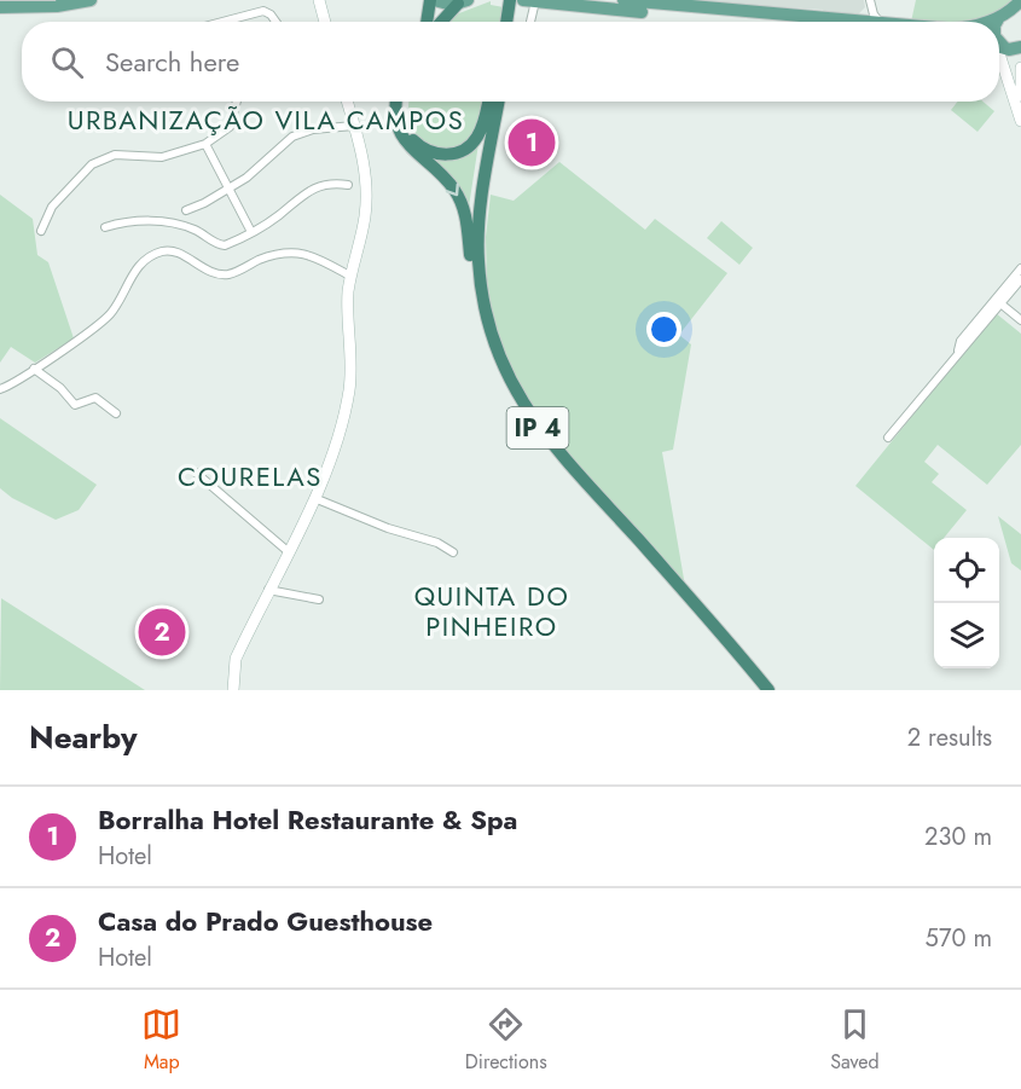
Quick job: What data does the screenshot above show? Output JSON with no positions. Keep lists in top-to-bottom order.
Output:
{
  "streets": {
    "highway": ["IP 4"]
  },
  "districts": ["URBANIZAÇÃO VILA CAMPOS", "COURELAS", "QUINTA DO PINHEIRO"],
  "page": {
    "search": "Search here",
    "pins": ["1", "2"],
    "heading": ["Nearby", "2 results"],
    "list": [
      {
        "mark": "1",
        "name": "Borralha Hotel Restaurante & Spa",
        "note": "Hotel",
        "value": "230 m"
      },
      {
        "mark": "2",
        "name": "Casa do Prado Guesthouse",
        "note": "Hotel",
        "value": "570 m"
      }
    ],
    "nav": ["Map", "Directions", "Saved"]
  }
}
